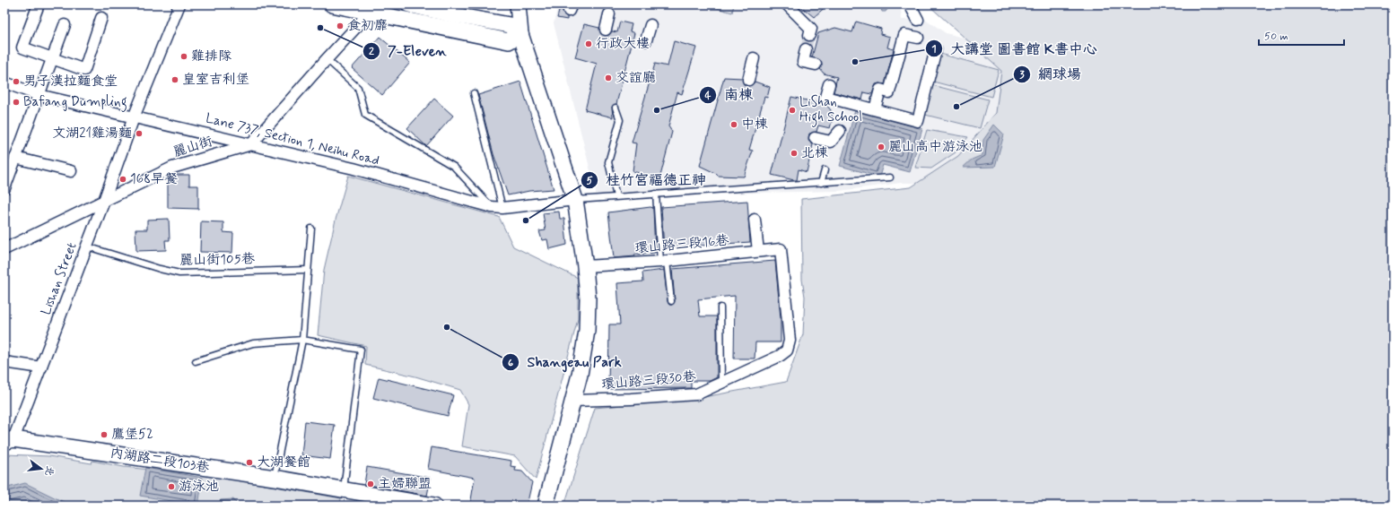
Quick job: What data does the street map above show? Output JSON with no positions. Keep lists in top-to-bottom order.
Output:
{
  "streets": {
    "street": [
      "Lane 737, Section 1, Neihu Road",
      "麗山街",
      "環山路三段16巷",
      "Lishan Street",
      "環山路三段30巷",
      "內湖路二段103巷"
    ],
    "lane": ["麗山街105巷"]
  },
  "crossings": [
    ["Lane 737, Section 1, Neihu Road", "麗山街"],
    ["Lane 737, Section 1, Neihu Road", "Lishan Street"],
    ["麗山街", "Lishan Street"],
    ["環山路三段16巷", "環山路三段30巷"],
    ["麗山街105巷", "Lishan Street"],
    ["Lishan Street", "內湖路二段103巷"]
  ],
  "places": [
    "食初靡",
    "7-Eleven",
    "行政大樓",
    "雞排隊",
    "大講堂 圖書館 K書中心",
    "交誼廳",
    "皇室吉利堡",
    "男子漢拉麵食堂",
    "Bafang Dumpling",
    "網球場",
    "南棟",
    "LiShan High School",
    "中棟",
    "文湖21雞湯麵",
    "麗山高中游泳池",
    "北棟",
    "168早餐",
    "桂竹宮福德正神",
    "Shangeau Park",
    "鷹堡52",
    "大湖餐館",
    "主婦聯盟",
    "游泳池"
  ],
  "scale_bar": "50 m",
  "north": "right"
}
